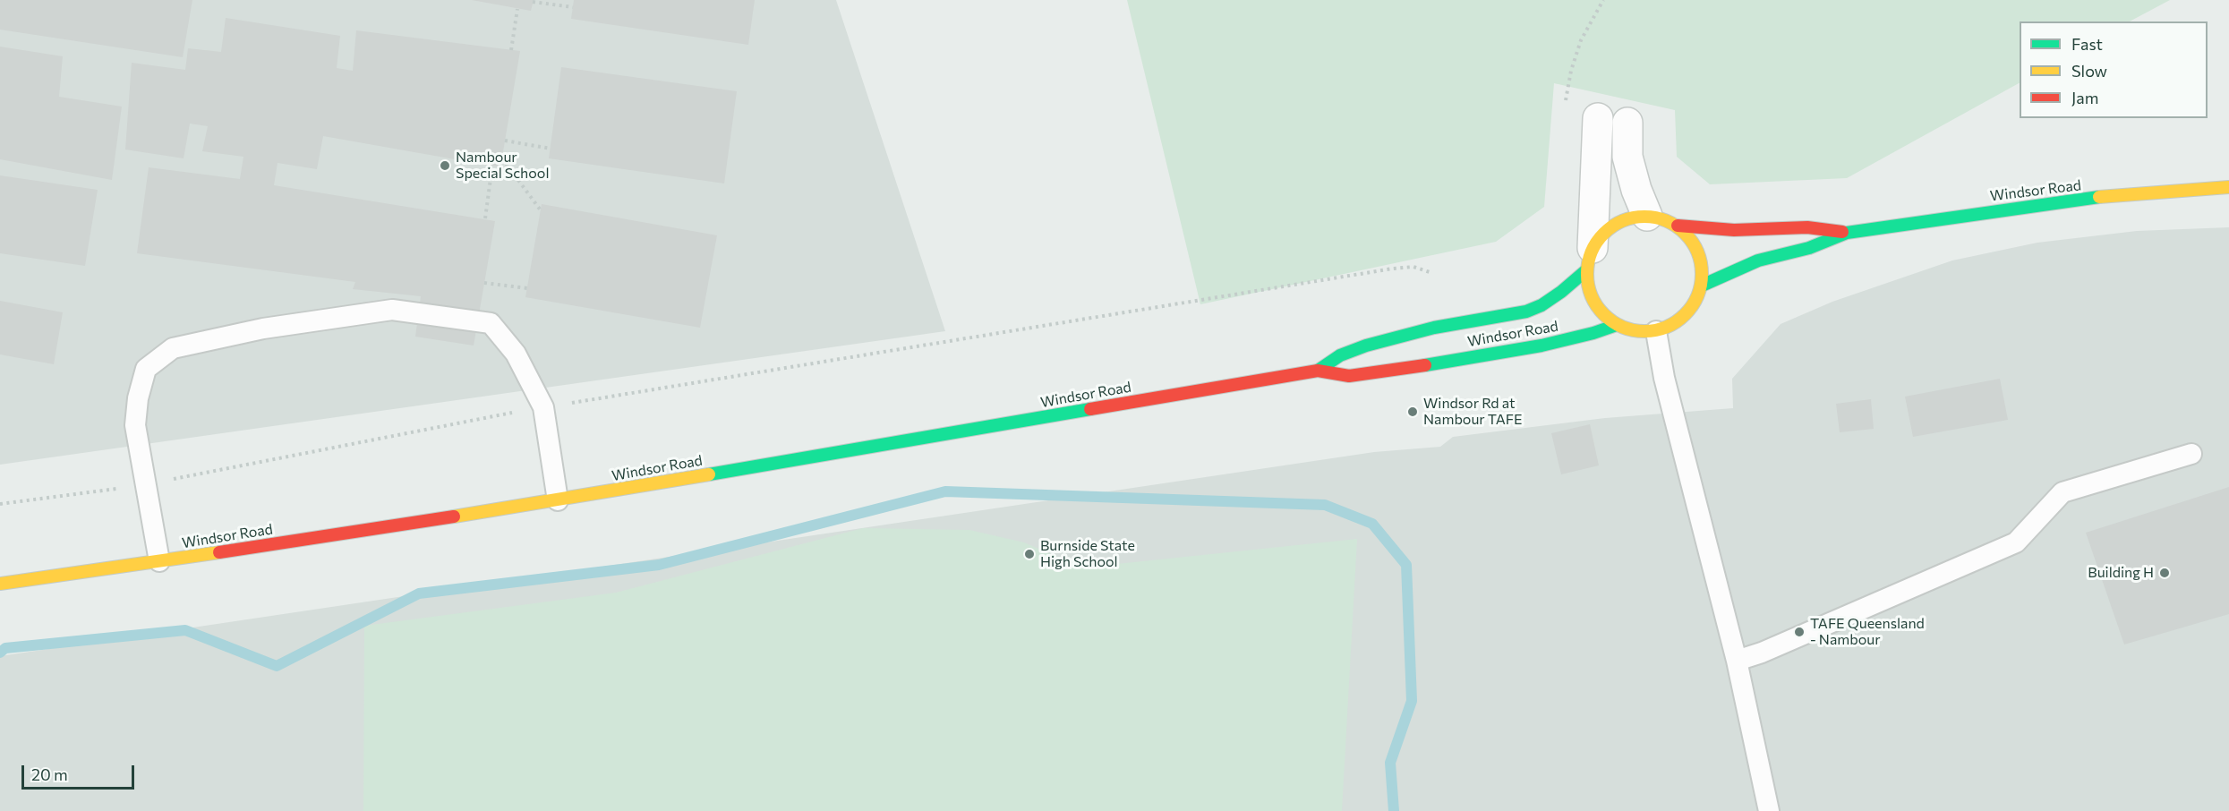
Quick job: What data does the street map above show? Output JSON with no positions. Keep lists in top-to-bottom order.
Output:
{
  "streets": {
    "street": ["Windsor Road"]
  },
  "places": [
    "Nambour Special School",
    "Windsor Rd at Nambour TAFE",
    "Burnside State High School",
    "Building H",
    "TAFE Queensland - Nambour"
  ],
  "legend": ["Fast", "Slow", "Jam"],
  "scale_bar": "20 m"
}
